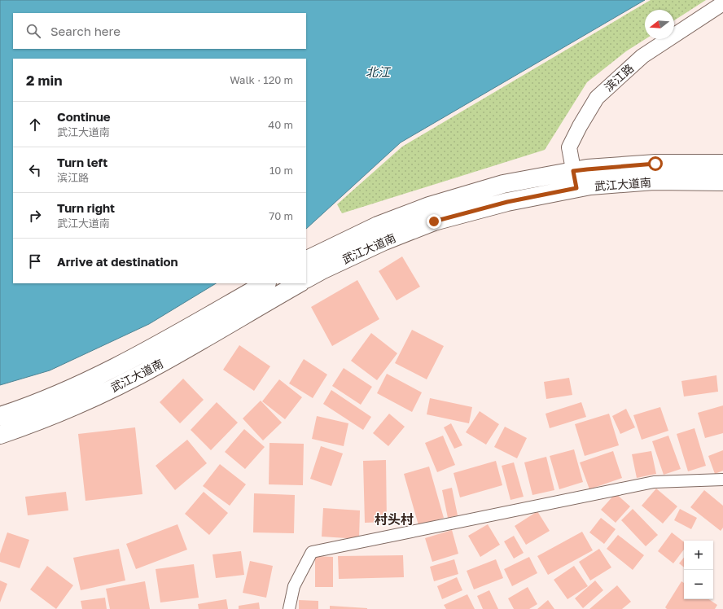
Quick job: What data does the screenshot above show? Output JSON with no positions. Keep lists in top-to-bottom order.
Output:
{
  "streets": {
    "main road": ["武江大道南"],
    "street": ["滨江路"]
  },
  "crossings": [
    ["滨江路", "武江大道南"]
  ],
  "districts": ["村头村"],
  "water": ["北江"],
  "north": "left",
  "page": {
    "search": "Search here",
    "heading": ["2 min", "Walk · 120 m"],
    "list": [
      ["Continue", "武江大道南", "40 m"],
      ["Turn left", "滨江路", "10 m"],
      ["Turn right", "武江大道南", "70 m"],
      "Arrive at destination"
    ],
    "map_buttons": ["+", "−"]
  }
}
